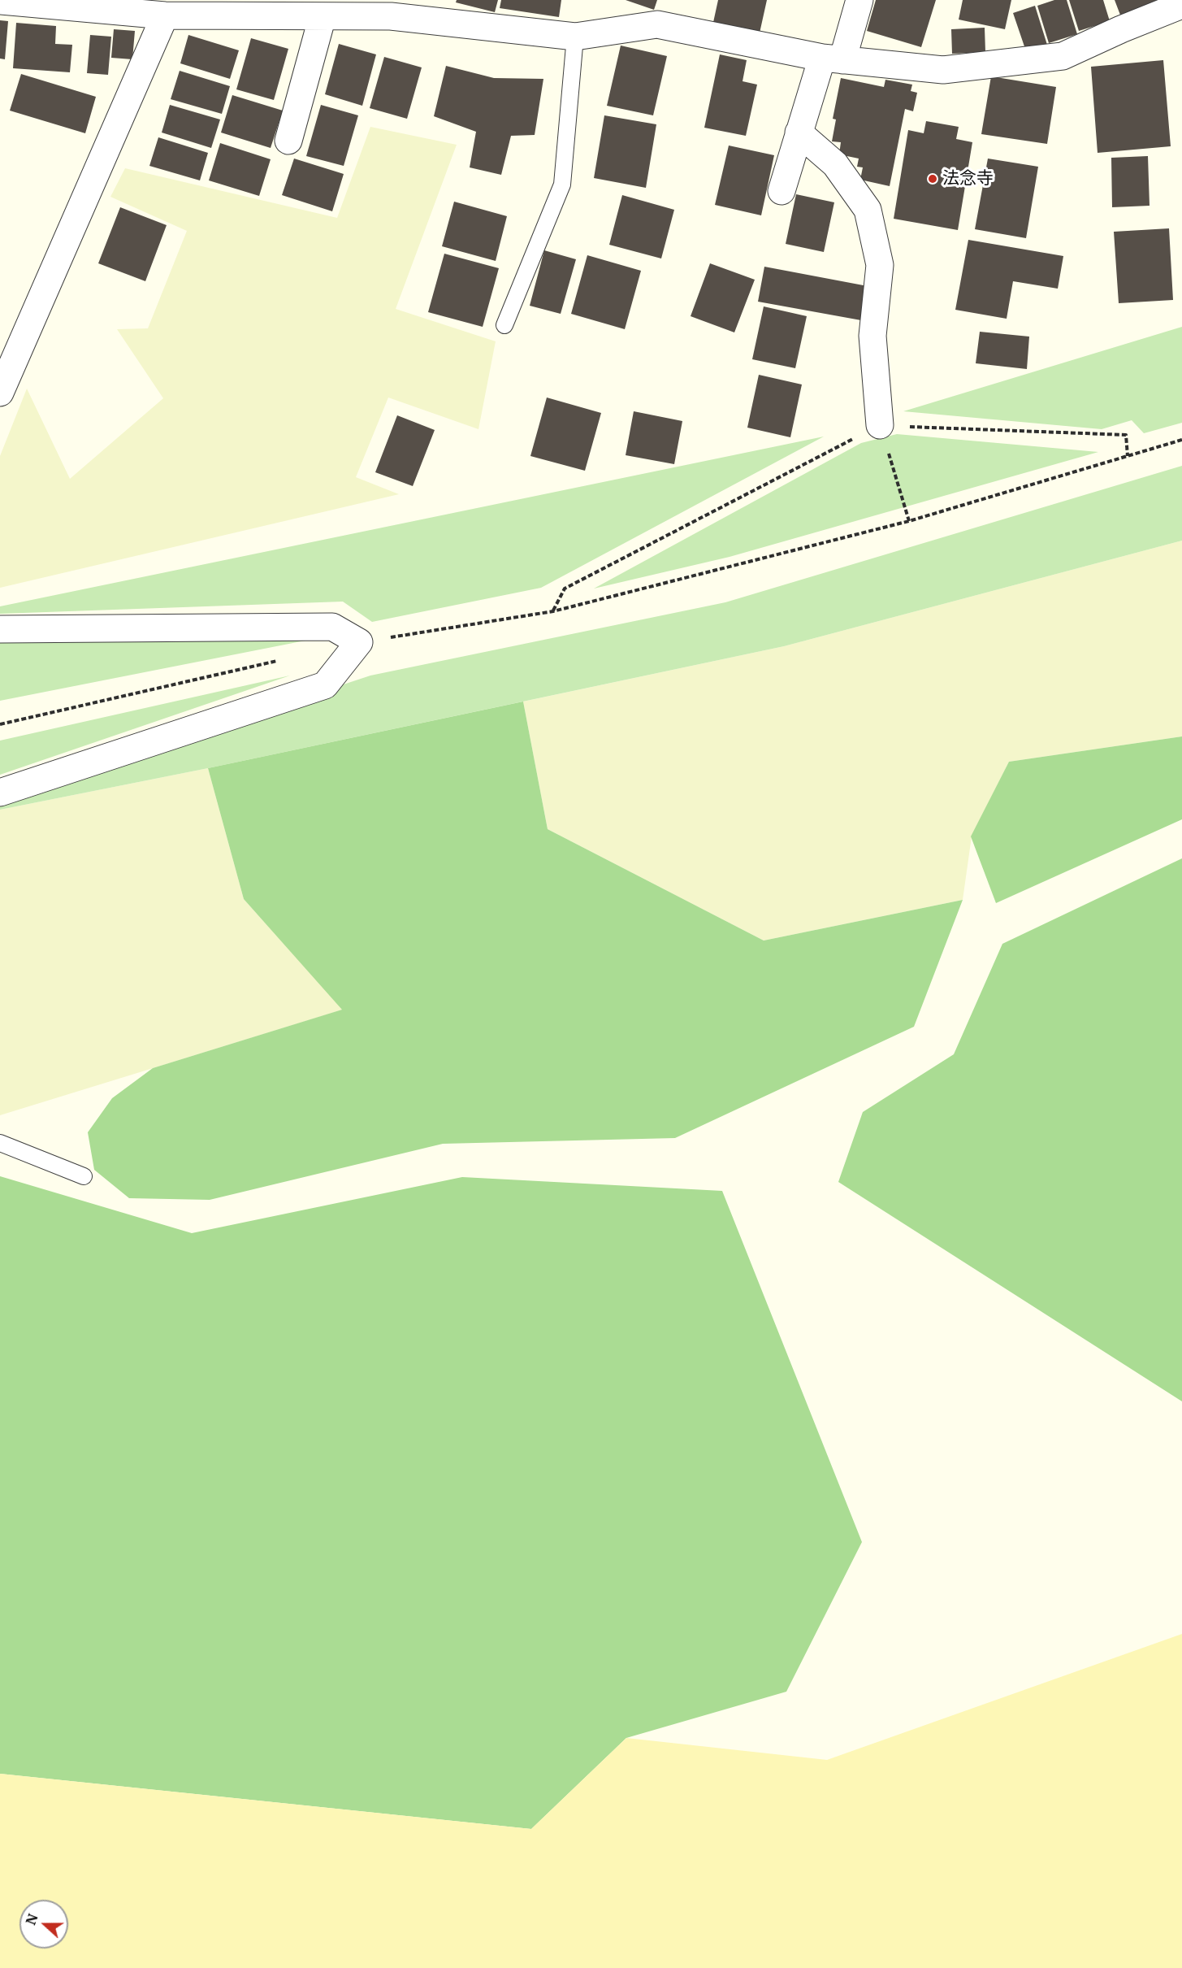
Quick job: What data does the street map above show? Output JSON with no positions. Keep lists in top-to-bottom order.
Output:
{
  "places": ["法念寺"],
  "north": "left"
}
